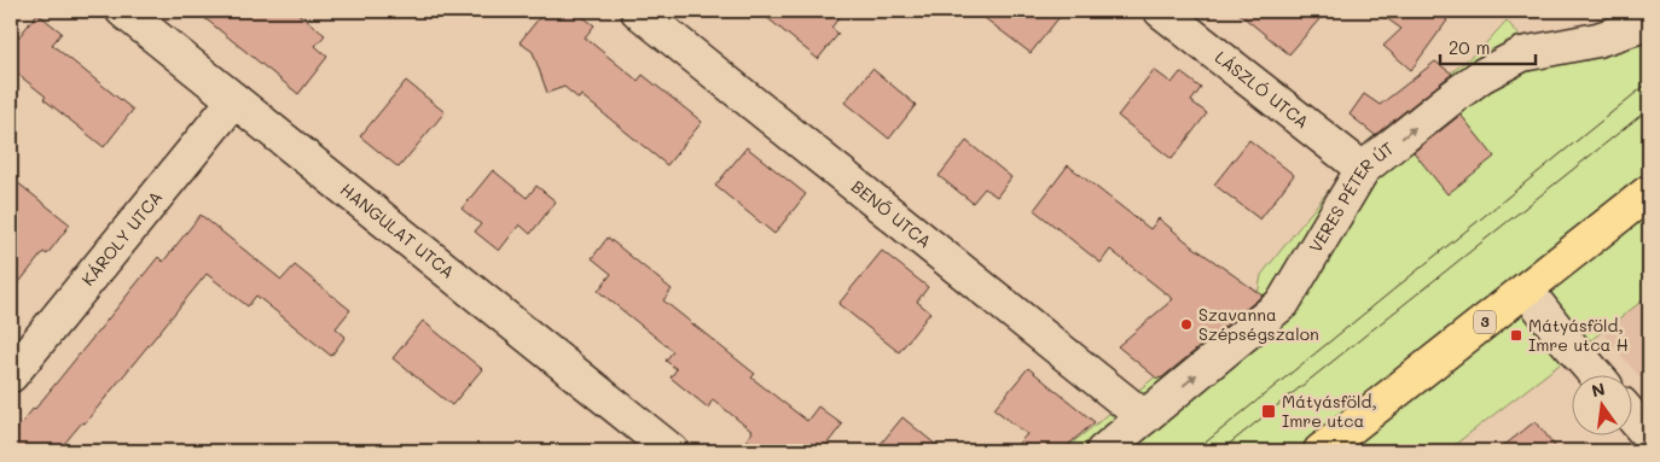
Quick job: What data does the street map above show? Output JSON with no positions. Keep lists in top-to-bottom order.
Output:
{
  "streets": {
    "main road": ["3"],
    "street": [
      "LÁSZLÓ UTCA",
      "VERES PÉTER ÚT",
      "BENŐ UTCA",
      "HANGULAT UTCA",
      "KÁROLY UTCA"
    ]
  },
  "crossings": [
    ["LÁSZLÓ UTCA", "VERES PÉTER ÚT"],
    ["VERES PÉTER ÚT", "BENŐ UTCA"],
    ["HANGULAT UTCA", "KÁROLY UTCA"]
  ],
  "one_way": ["VERES PÉTER ÚT"],
  "places": {
    "other": ["Szavanna Szépségszalon"],
    "transit": ["Mátyásföld, Imre utca H", "Mátyásföld, Imre utca"]
  },
  "scale_bar": "20 m",
  "north": "top"
}
